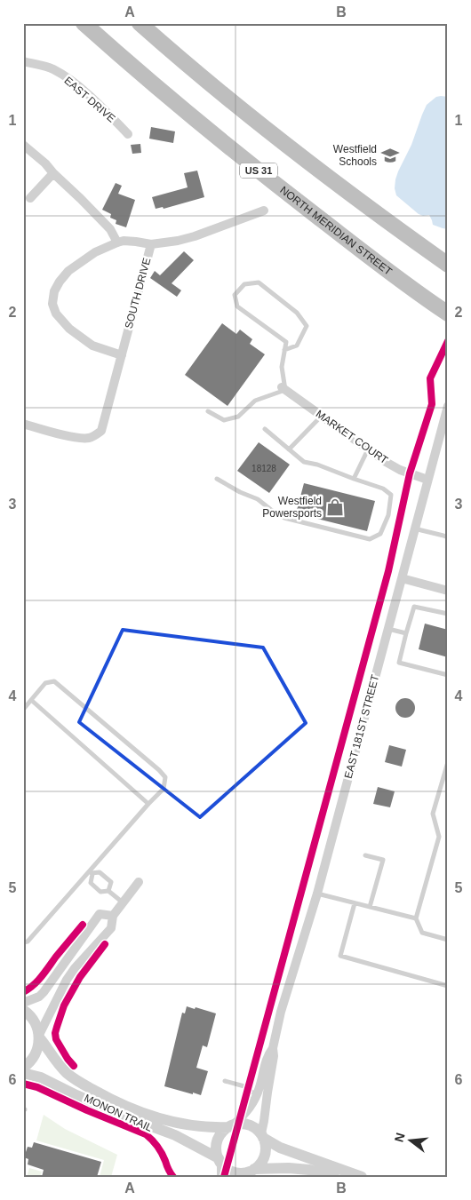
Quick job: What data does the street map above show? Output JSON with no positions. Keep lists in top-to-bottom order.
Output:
{
  "streets": {
    "highway": ["US 31", "NORTH MERIDIAN STREET"],
    "street": [
      "EAST DRIVE",
      "SOUTH DRIVE",
      "MARKET COURT",
      "EAST 181ST STREET"
    ],
    "cycle path": ["MONON TRAIL"]
  },
  "crossings": [
    ["MARKET COURT", "EAST 181ST STREET"]
  ],
  "places": {
    "school or university": ["Westfield Schools"],
    "shop": ["Westfield Powersports"]
  },
  "house_numbers": ["18128"],
  "north": "left",
  "grid": {
    "columns": ["A", "B"],
    "rows": [
      "1",
      "2",
      "3",
      "4",
      "5",
      "6"
    ]
  }
}
